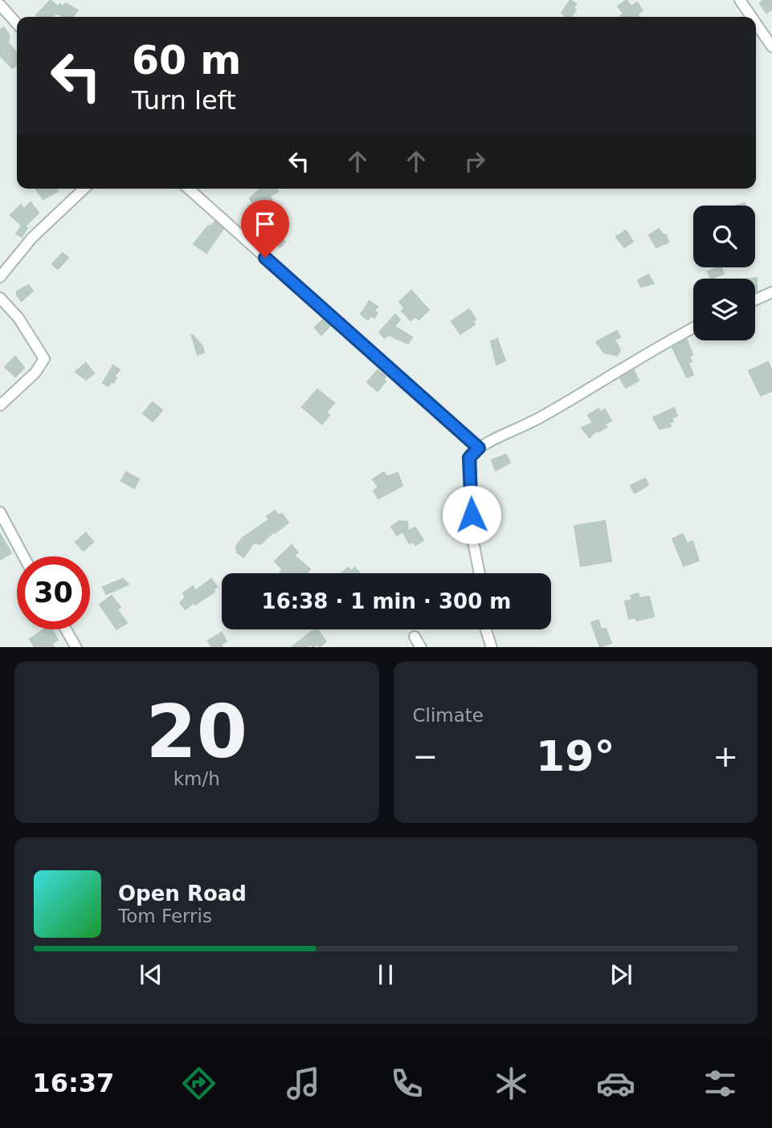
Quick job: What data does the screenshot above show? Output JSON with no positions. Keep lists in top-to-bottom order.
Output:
{
  "page": {
    "turn": ["60 m", "Turn left"],
    "limit": "30",
    "trip": "16:38 · 1 min · 300 m",
    "tile": [
      ["20", "km/h"],
      "Climate"
    ],
    "heat": ["−", "19°", "+"],
    "song": ["Open Road", "Tom Ferris"],
    "tabs": "16:37"
  }
}
